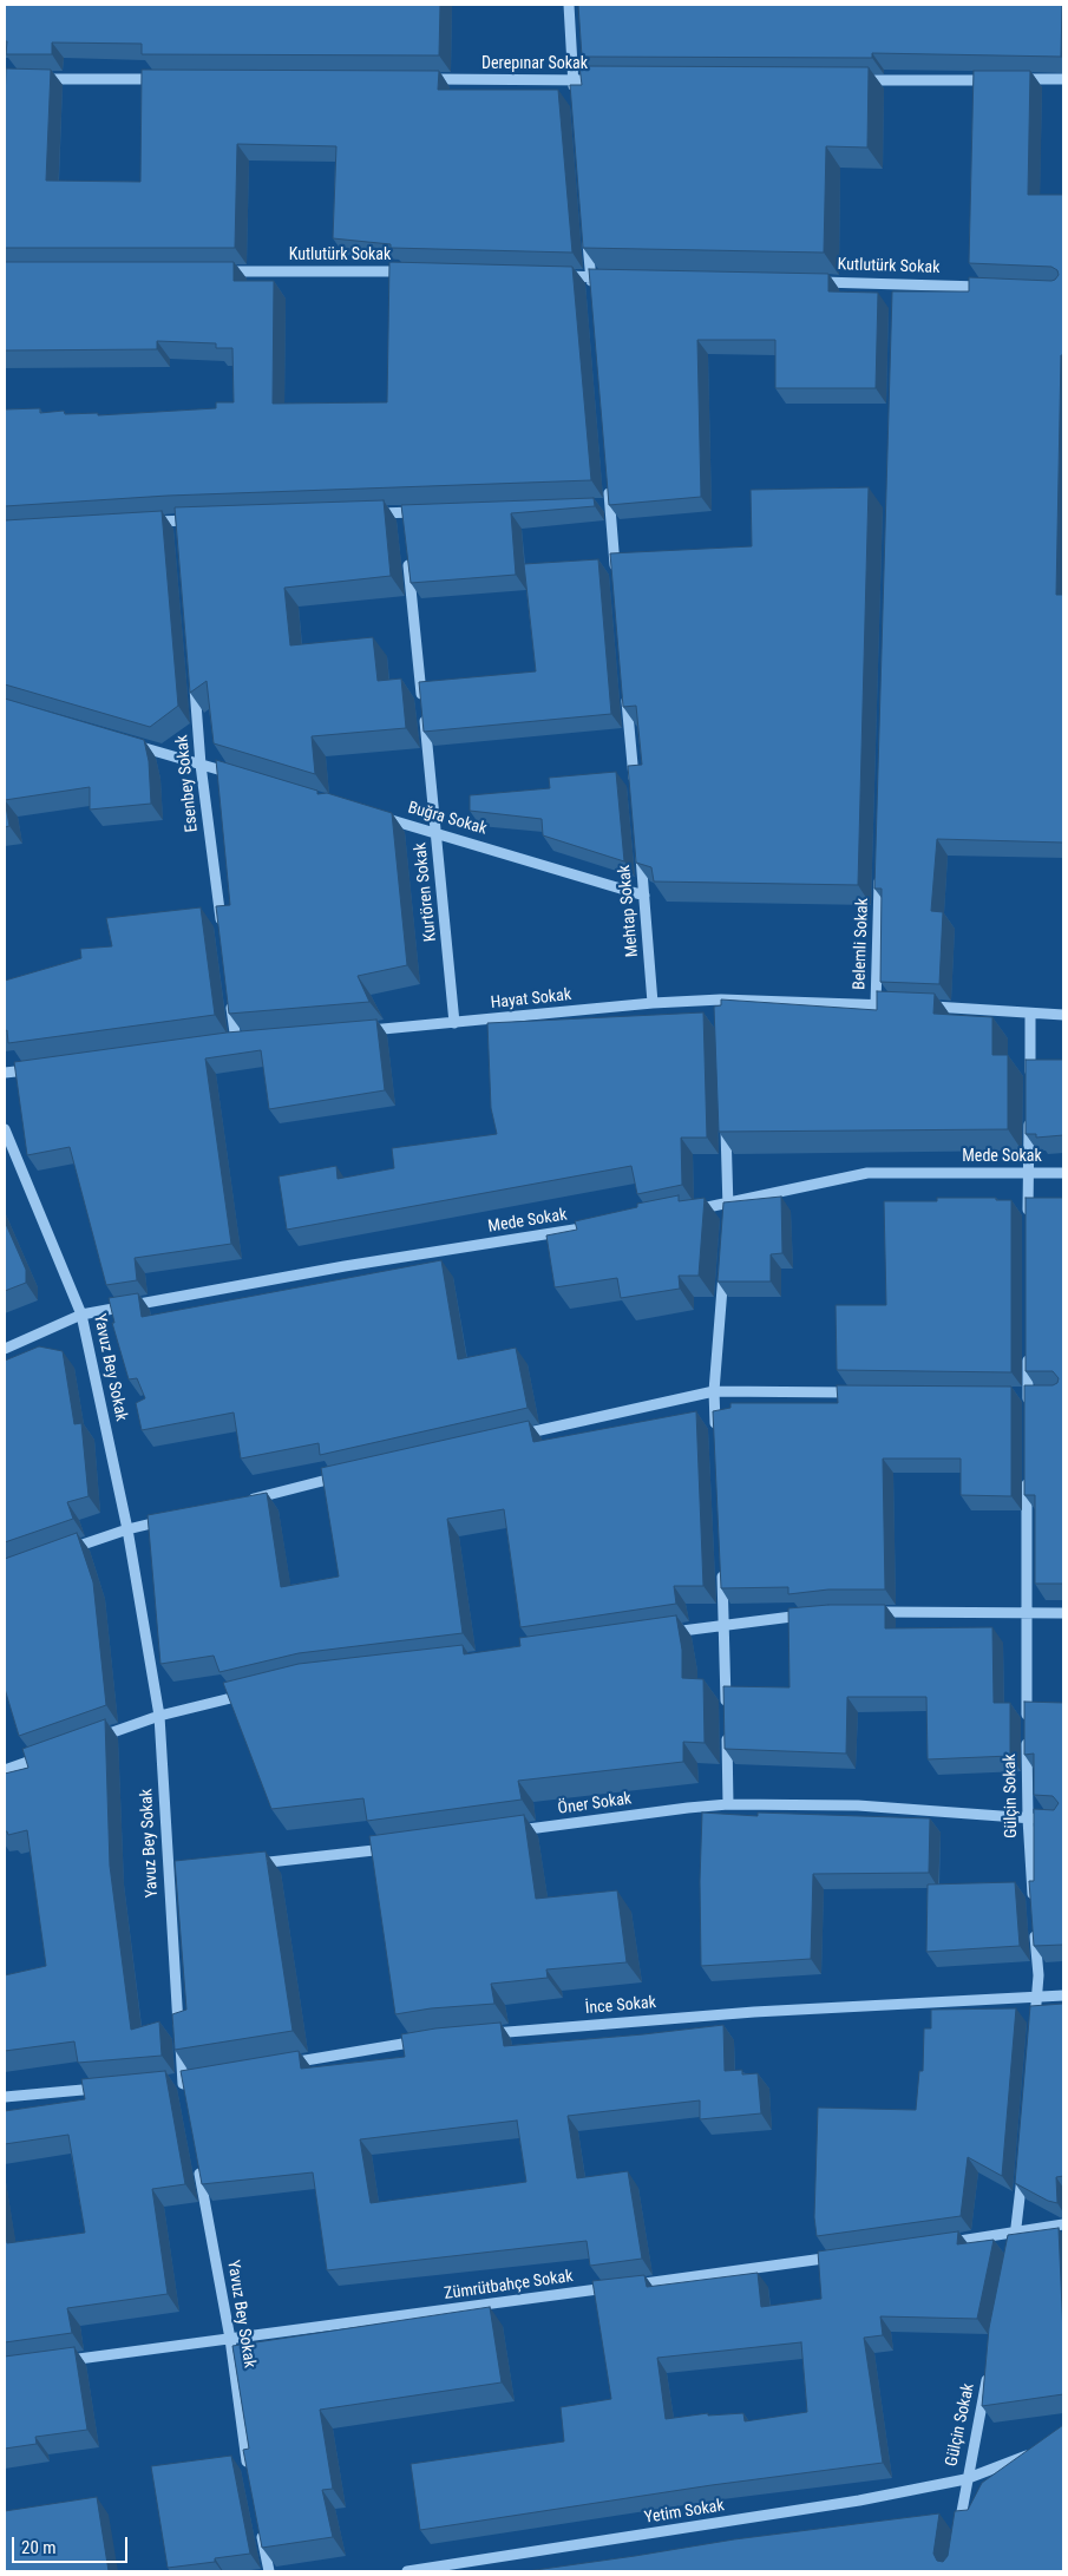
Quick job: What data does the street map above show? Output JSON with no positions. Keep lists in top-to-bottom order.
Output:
{
  "streets": {
    "street": [
      "Derepınar Sokak",
      "Kutlutürk Sokak",
      "Esenbey Sokak",
      "Buğra Sokak",
      "Kurtören Sokak",
      "Mehtap Sokak",
      "Belemli Sokak",
      "Hayat Sokak",
      "Mede Sokak",
      "Yavuz Bey Sokak",
      "Gülçin Sokak",
      "Öner Sokak",
      "İnce Sokak",
      "Zümrütbahçe Sokak",
      "Yetim Sokak"
    ]
  },
  "crossings": [
    ["Buğra Sokak", "Kurtören Sokak"],
    ["Buğra Sokak", "Mehtap Sokak"],
    ["Kurtören Sokak", "Hayat Sokak"],
    ["Mehtap Sokak", "Hayat Sokak"],
    ["Belemli Sokak", "Hayat Sokak"],
    ["Mede Sokak", "Yavuz Bey Sokak"],
    ["Yavuz Bey Sokak", "Zümrütbahçe Sokak"],
    ["Gülçin Sokak", "Öner Sokak"],
    ["Gülçin Sokak", "İnce Sokak"],
    ["Gülçin Sokak", "Yetim Sokak"]
  ],
  "scale_bar": "20 m"
}
